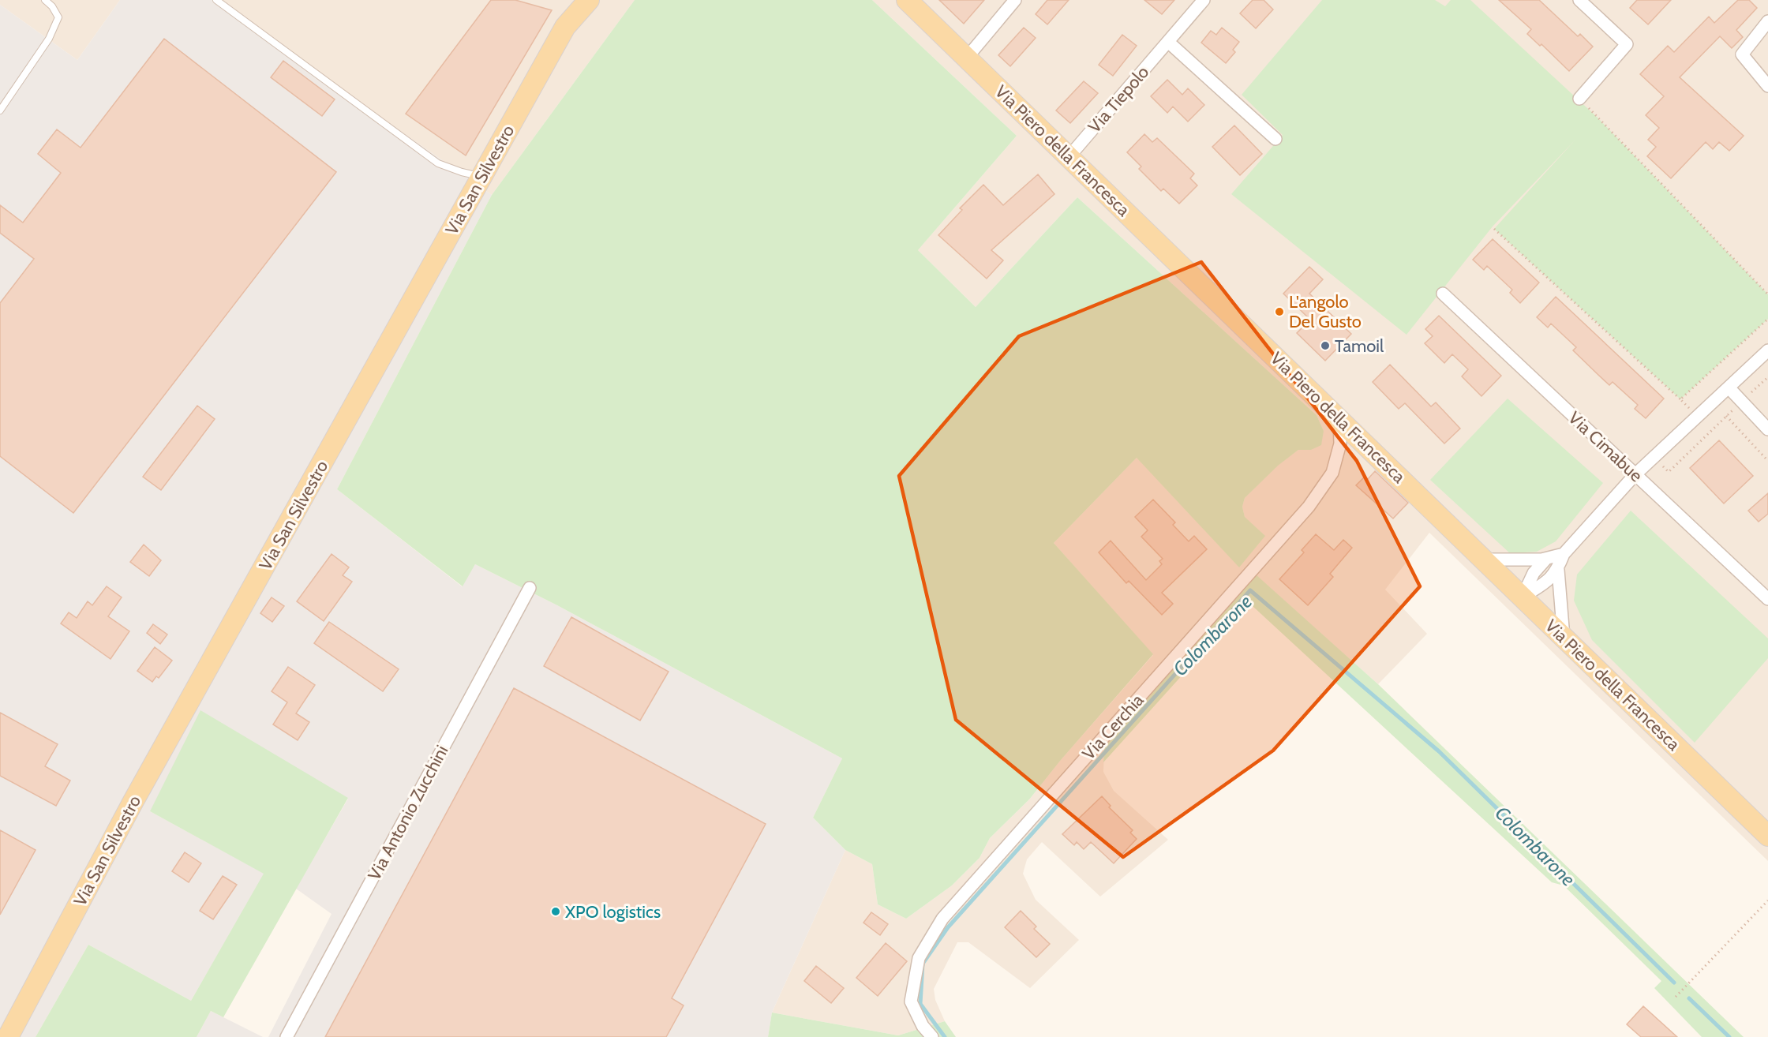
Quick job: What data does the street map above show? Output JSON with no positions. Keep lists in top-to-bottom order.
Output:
{
  "streets": {
    "main road": ["Via Piero della Francesca", "Via San Silvestro"],
    "street": [
      "Via Tiepolo",
      "Via Cimabue",
      "Via Cerchia",
      "Via Antonio Zucchini"
    ]
  },
  "crossings": [
    ["Via Tiepolo", "Via Piero della Francesca"],
    ["Via Piero della Francesca", "Via Cerchia"]
  ],
  "water": ["Colombarone"],
  "places": ["L'angolo Del Gusto", "Tamoil", "XPO logistics"]
}
